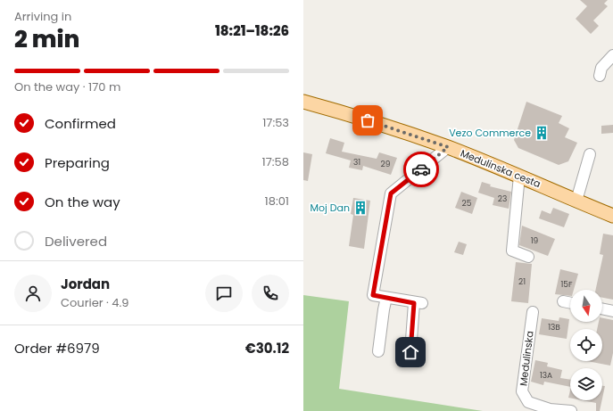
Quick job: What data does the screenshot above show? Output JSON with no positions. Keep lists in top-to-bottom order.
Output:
{
  "streets": {
    "main road": ["Medulinska cesta"],
    "street": ["Medulinska"]
  },
  "places": {
    "building": ["Vezo Commerce", "Moj Dan"]
  },
  "house_numbers": [
    "31",
    "29",
    "23",
    "25",
    "19",
    "21",
    "15F",
    "13B",
    "13A"
  ],
  "north": "bottom",
  "page": {
    "heading": ["2 min", "Arriving in", "18:21–18:26"],
    "panel": [
      "Jordan",
      "Courier · 4.9",
      "Order #6979",
      "€30.12"
    ],
    "bar": "On the way · 170 m",
    "list": [
      ["Confirmed", "17:53"],
      ["Preparing", "17:58"],
      ["On the way", "18:01"],
      "Delivered"
    ]
  }
}
